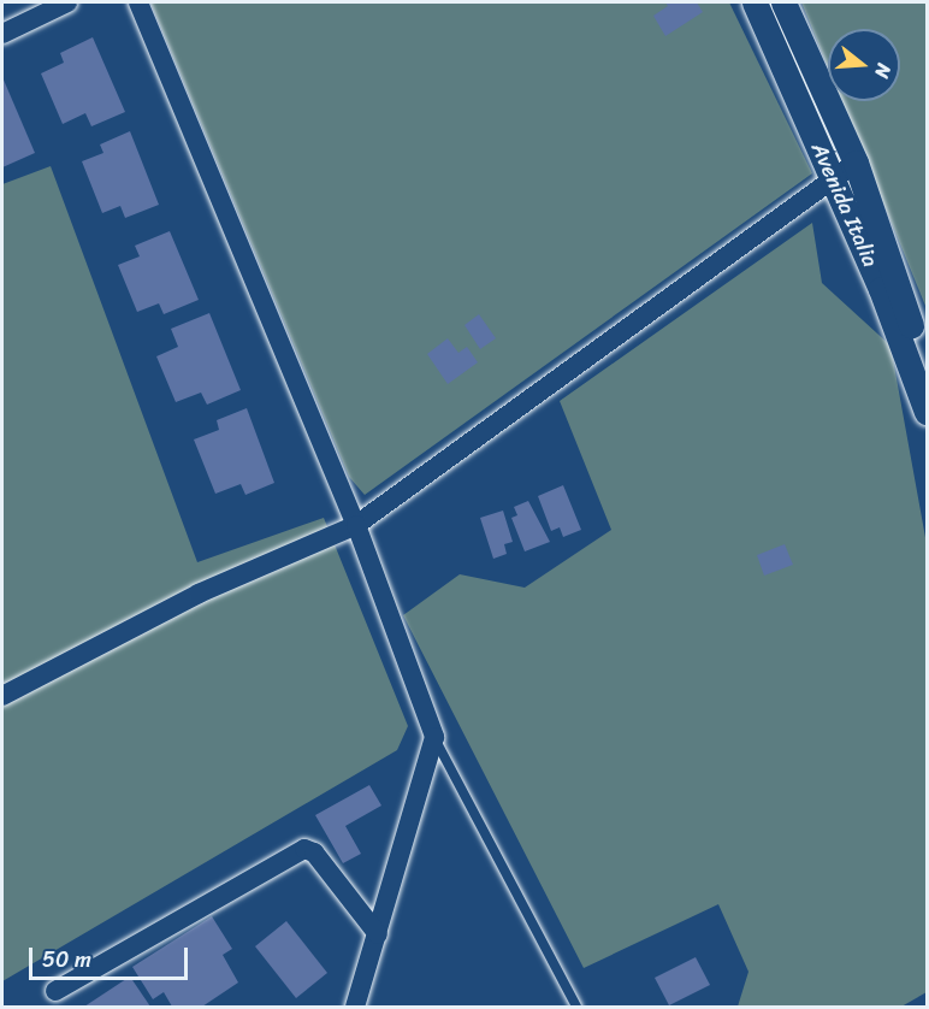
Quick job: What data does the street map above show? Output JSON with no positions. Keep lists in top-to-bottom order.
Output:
{
  "streets": {
    "street": ["Avenida Italia"]
  },
  "scale_bar": "50 m",
  "north": "right"
}
